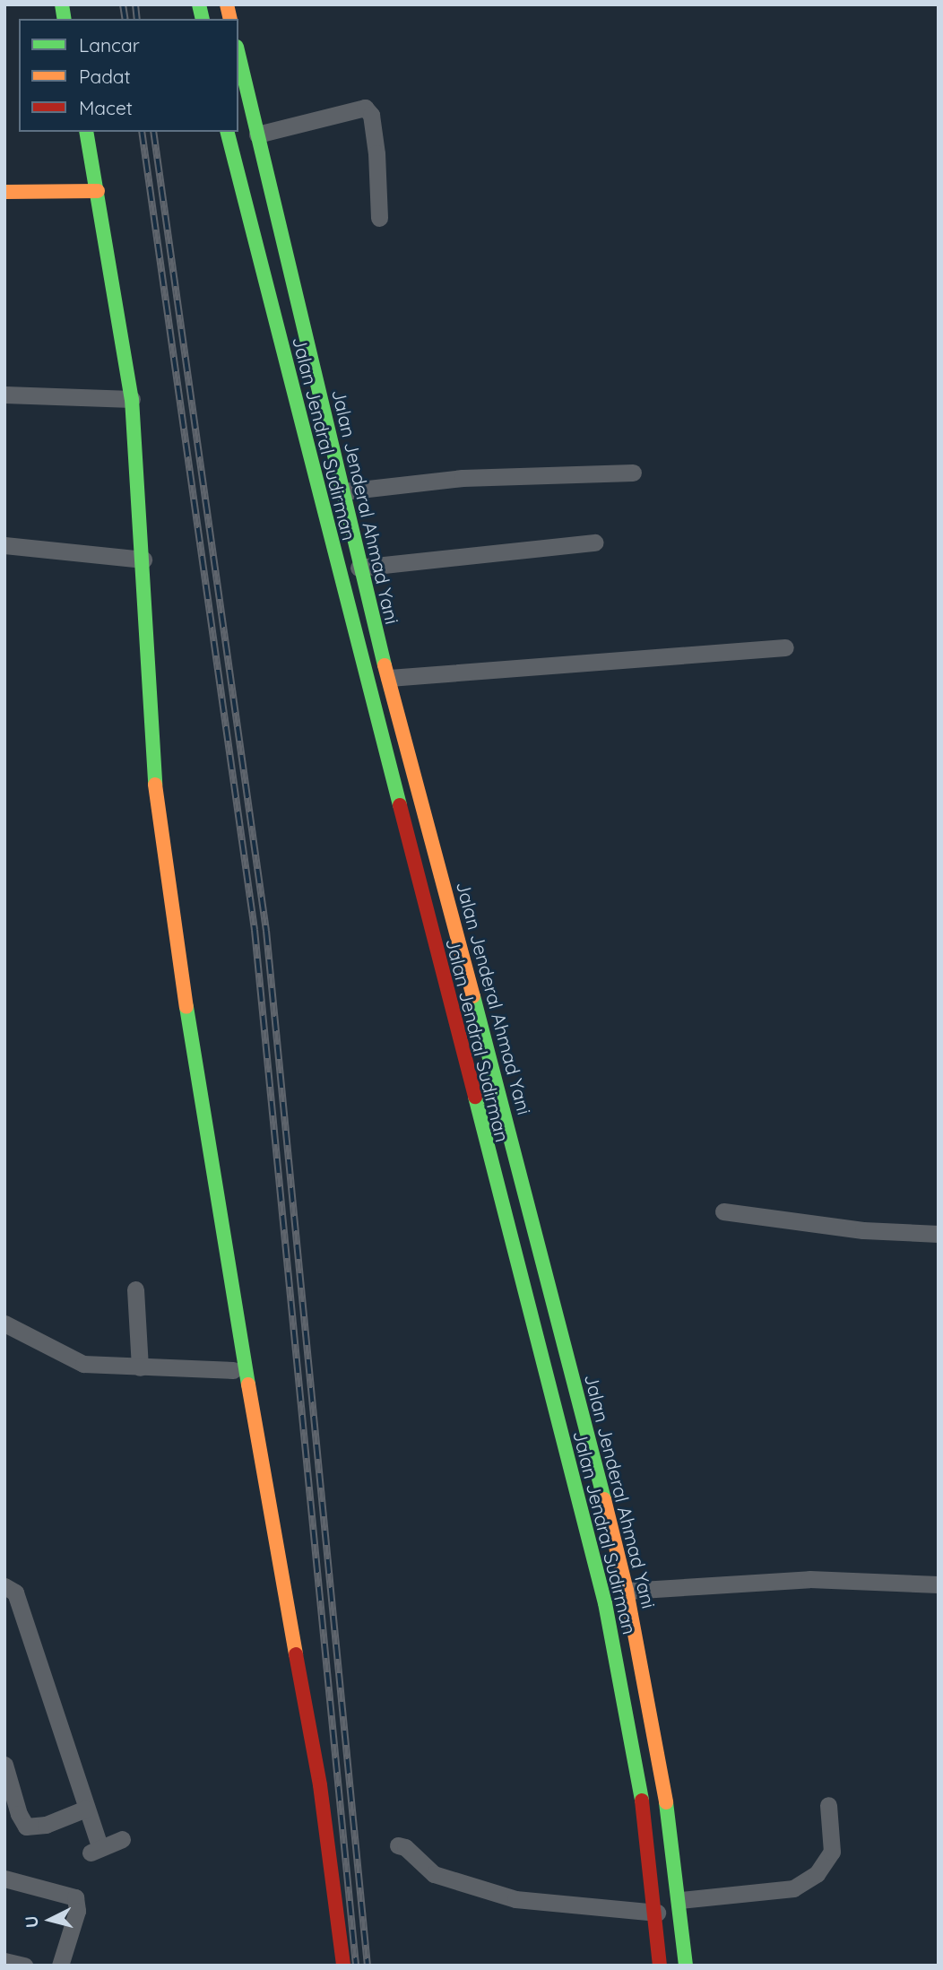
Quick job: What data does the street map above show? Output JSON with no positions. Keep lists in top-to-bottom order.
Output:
{
  "streets": {
    "main road": ["Jalan Jendral Sudirman", "Jalan Jenderal Ahmad Yani"]
  },
  "legend": ["Lancar", "Padat", "Macet"],
  "north": "left"
}
